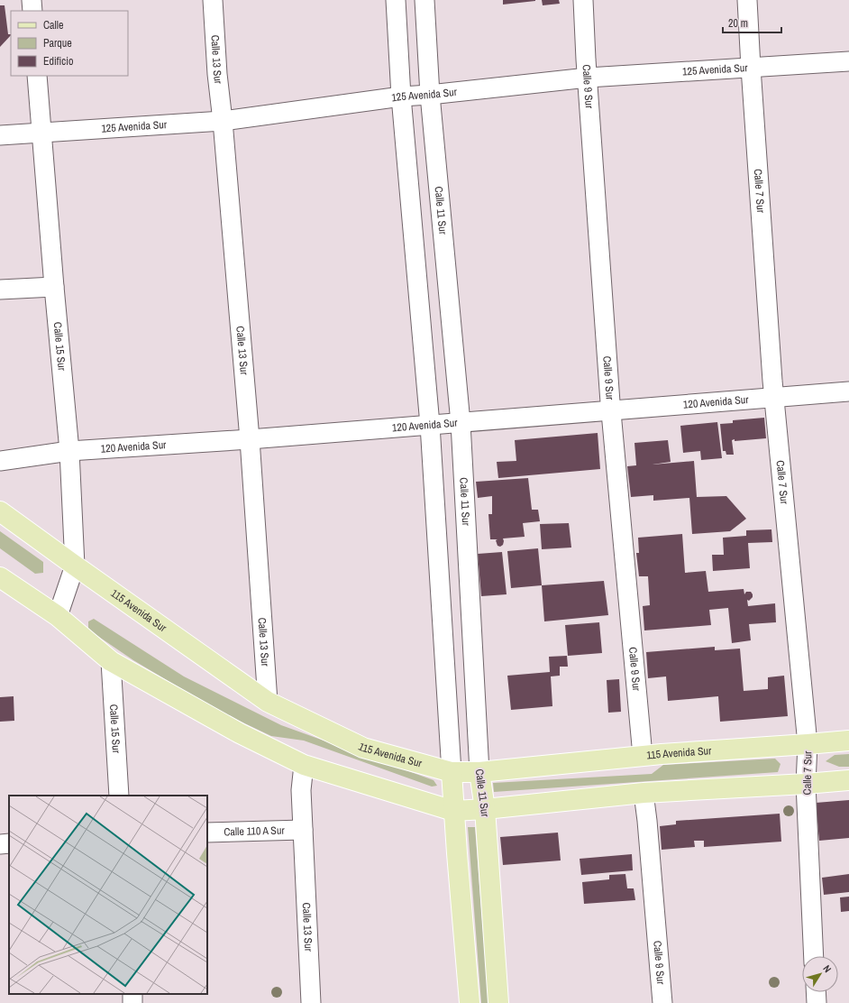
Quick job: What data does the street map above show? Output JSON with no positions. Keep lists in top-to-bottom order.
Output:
{
  "streets": {
    "main road": ["Calle 11 Sur", "115 Avenida Sur"],
    "street": [
      "Calle 13 Sur",
      "125 Avenida Sur",
      "Calle 9 Sur",
      "Calle 7 Sur",
      "Calle 15 Sur",
      "120 Avenida Sur",
      "Calle 110 A Sur"
    ]
  },
  "crossings": [
    ["Calle 13 Sur", "125 Avenida Sur"],
    ["Calle 13 Sur", "120 Avenida Sur"],
    ["Calle 13 Sur", "115 Avenida Sur"],
    ["Calle 13 Sur", "Calle 110 A Sur"],
    ["125 Avenida Sur", "Calle 9 Sur"],
    ["125 Avenida Sur", "Calle 7 Sur"],
    ["125 Avenida Sur", "Calle 11 Sur"],
    ["125 Avenida Sur", "Calle 15 Sur"],
    ["Calle 9 Sur", "120 Avenida Sur"],
    ["Calle 9 Sur", "115 Avenida Sur"],
    ["Calle 7 Sur", "120 Avenida Sur"],
    ["Calle 7 Sur", "115 Avenida Sur"],
    ["Calle 11 Sur", "120 Avenida Sur"],
    ["Calle 11 Sur", "115 Avenida Sur"],
    ["Calle 15 Sur", "120 Avenida Sur"],
    ["Calle 15 Sur", "115 Avenida Sur"]
  ],
  "legend": ["Calle", "Parque", "Edificio"],
  "scale_bar": "20 m",
  "north": "top right"
}
